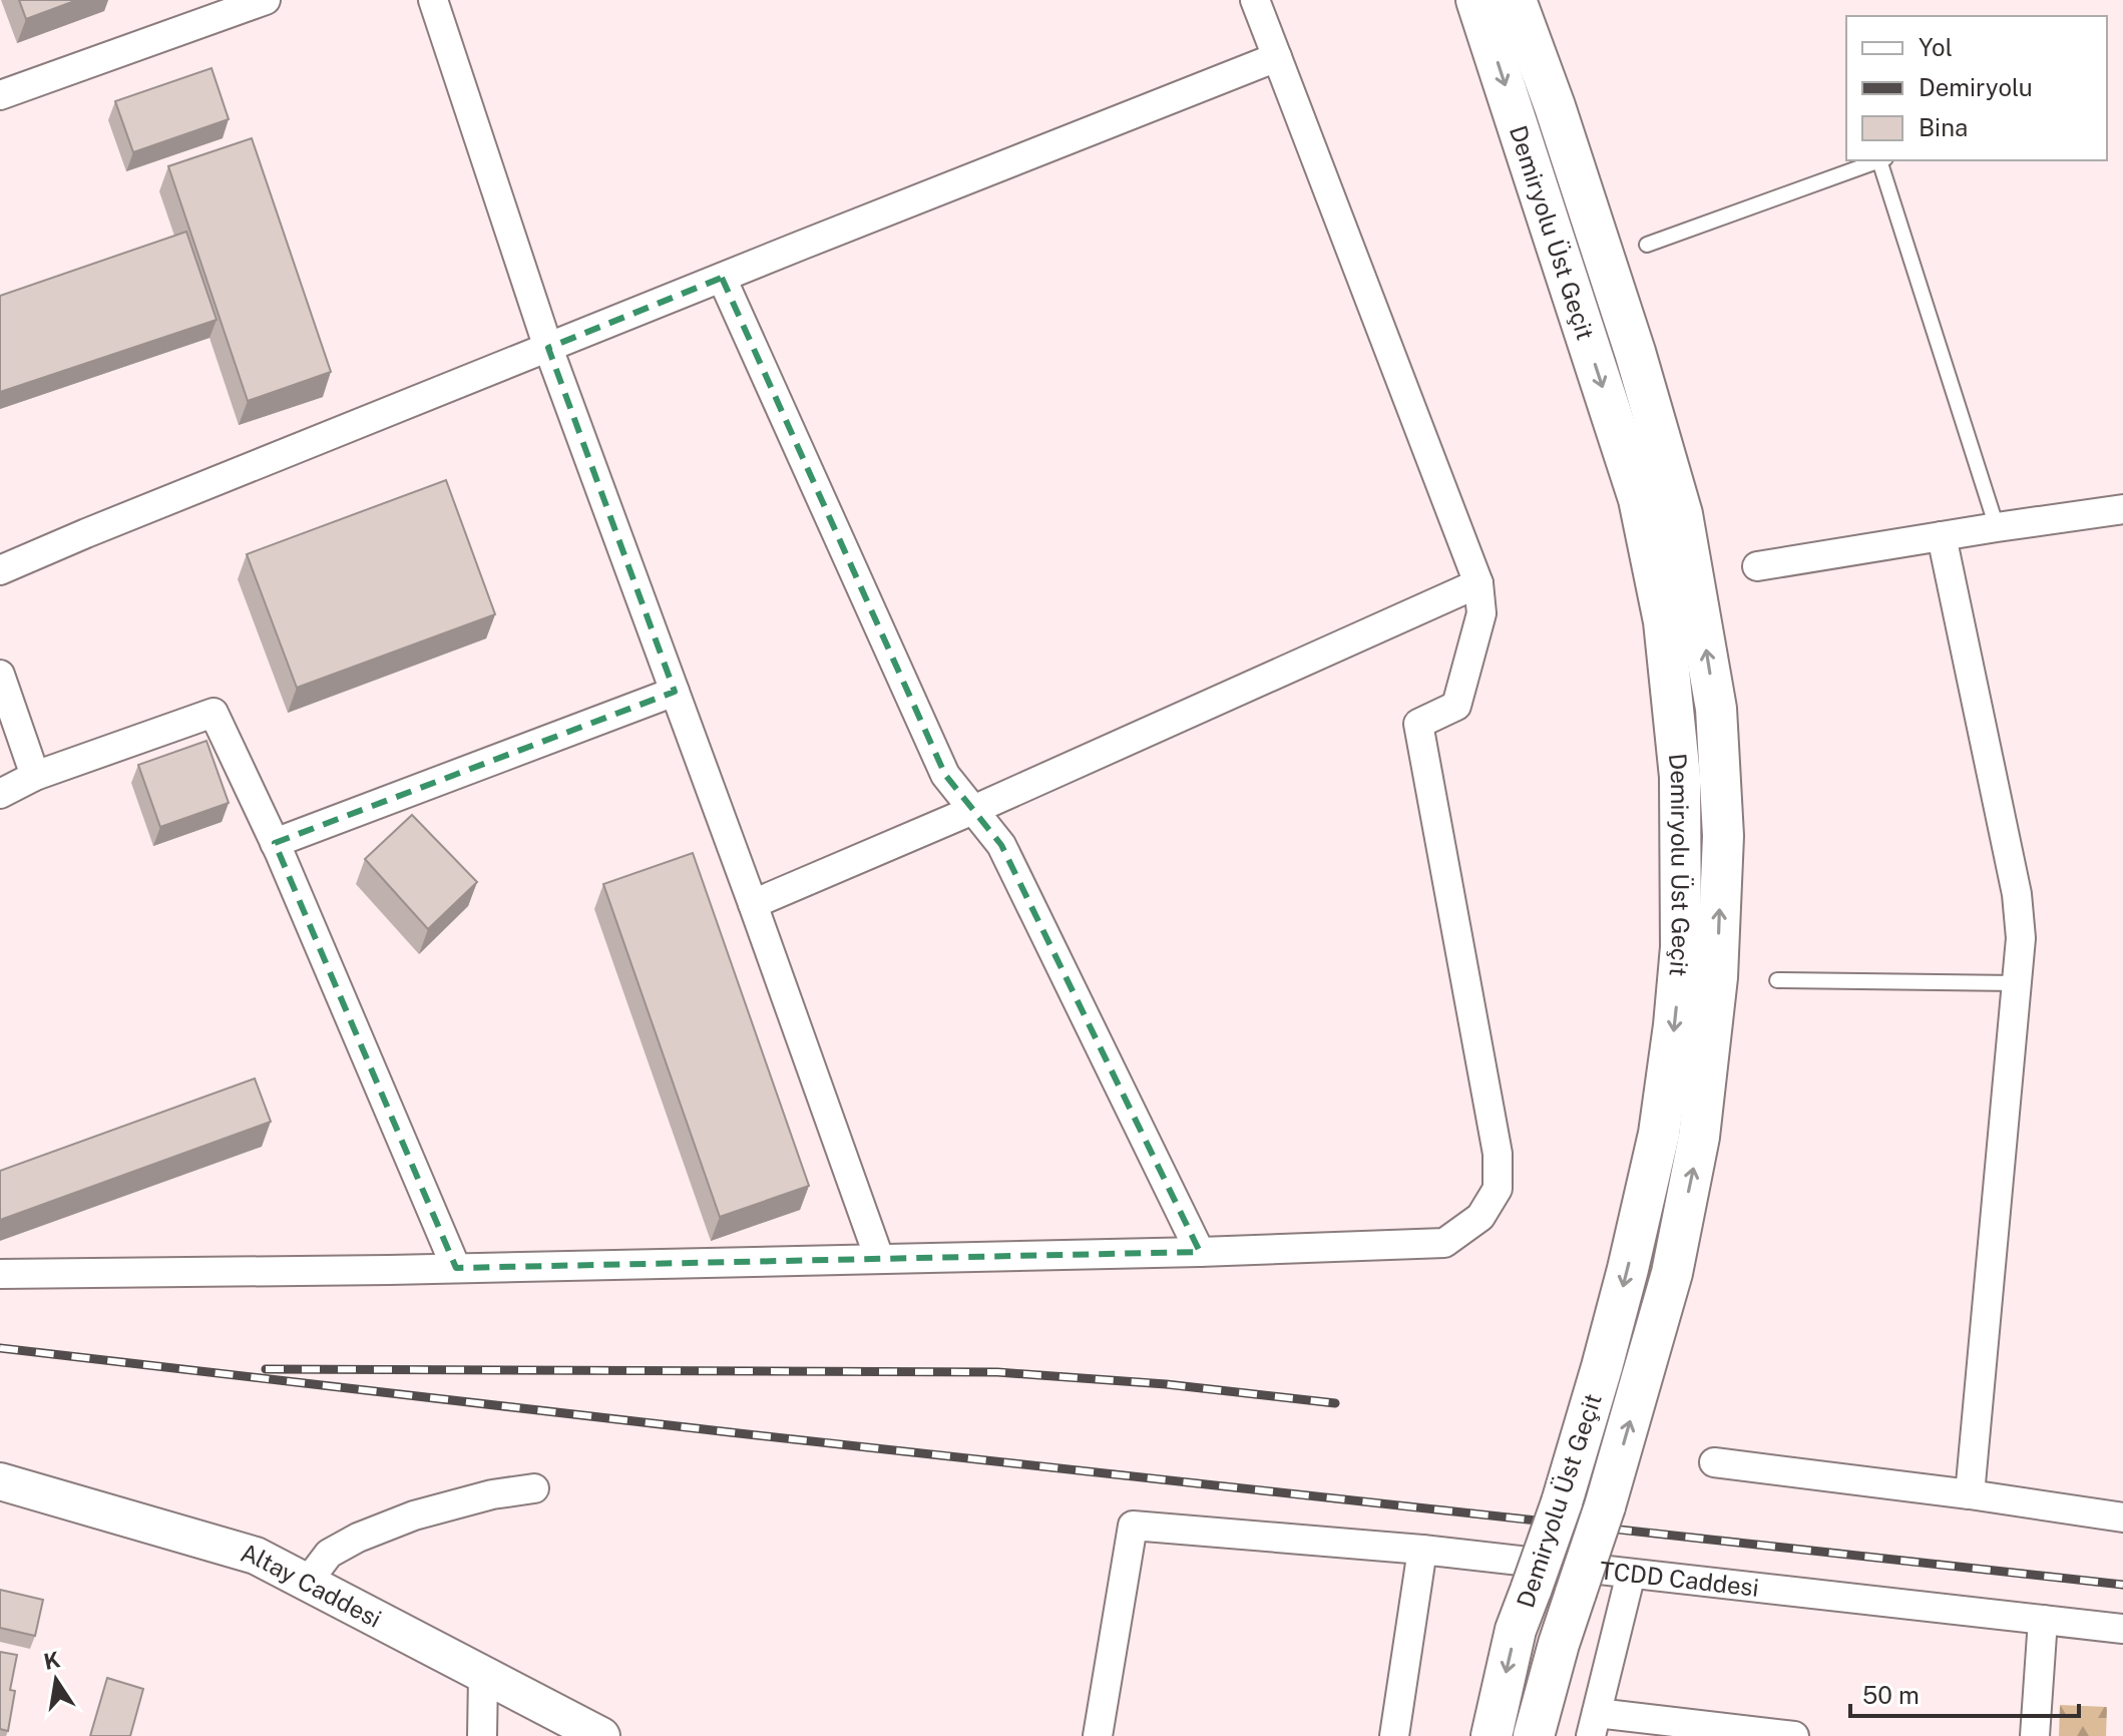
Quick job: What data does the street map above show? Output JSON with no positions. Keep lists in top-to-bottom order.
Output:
{
  "streets": {
    "main road": ["Demiryolu Üst Geçit"],
    "street": ["TCDD Caddesi", "Altay Caddesi"]
  },
  "legend": ["Yol", "Demiryolu", "Bina"],
  "scale_bar": "50 m",
  "north": "top"
}
